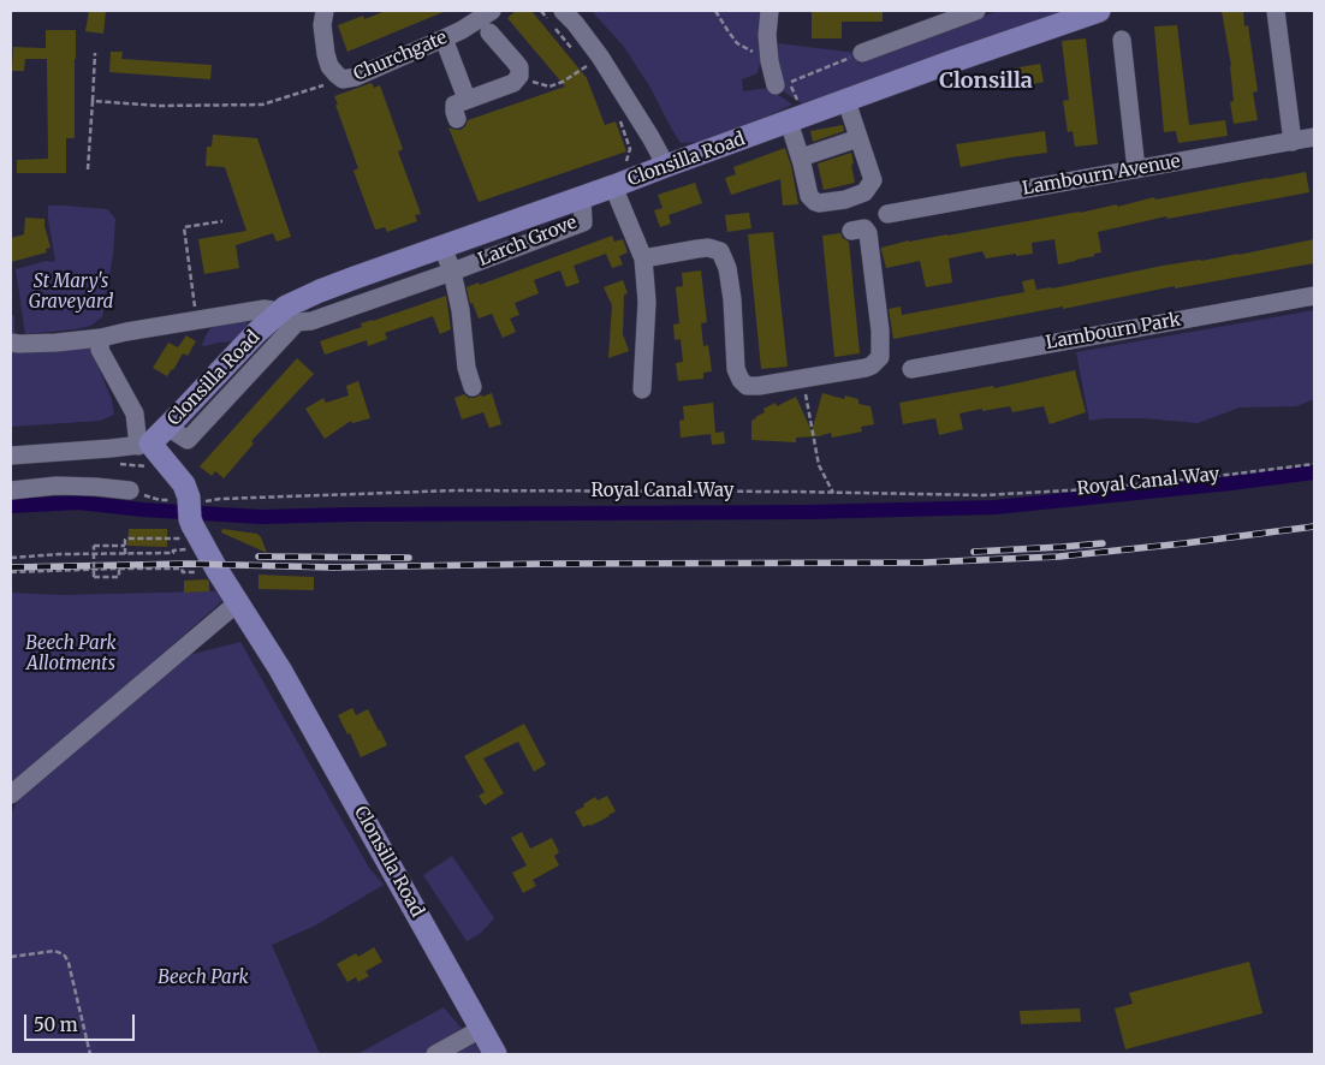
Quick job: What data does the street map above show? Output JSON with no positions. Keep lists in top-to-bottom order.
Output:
{
  "streets": {
    "main road": ["Clonsilla Road"],
    "street": [
      "Churchgate",
      "Lambourn Avenue",
      "Larch Grove",
      "Lambourn Park"
    ],
    "path": ["Royal Canal Way"]
  },
  "crossings": [
    ["Clonsilla Road", "Larch Grove"],
    ["Clonsilla Road", "Royal Canal Way"]
  ],
  "districts": ["Clonsilla"],
  "parks": ["St Mary's Graveyard", "Beech Park Allotments", "Beech Park"],
  "scale_bar": "50 m"
}
